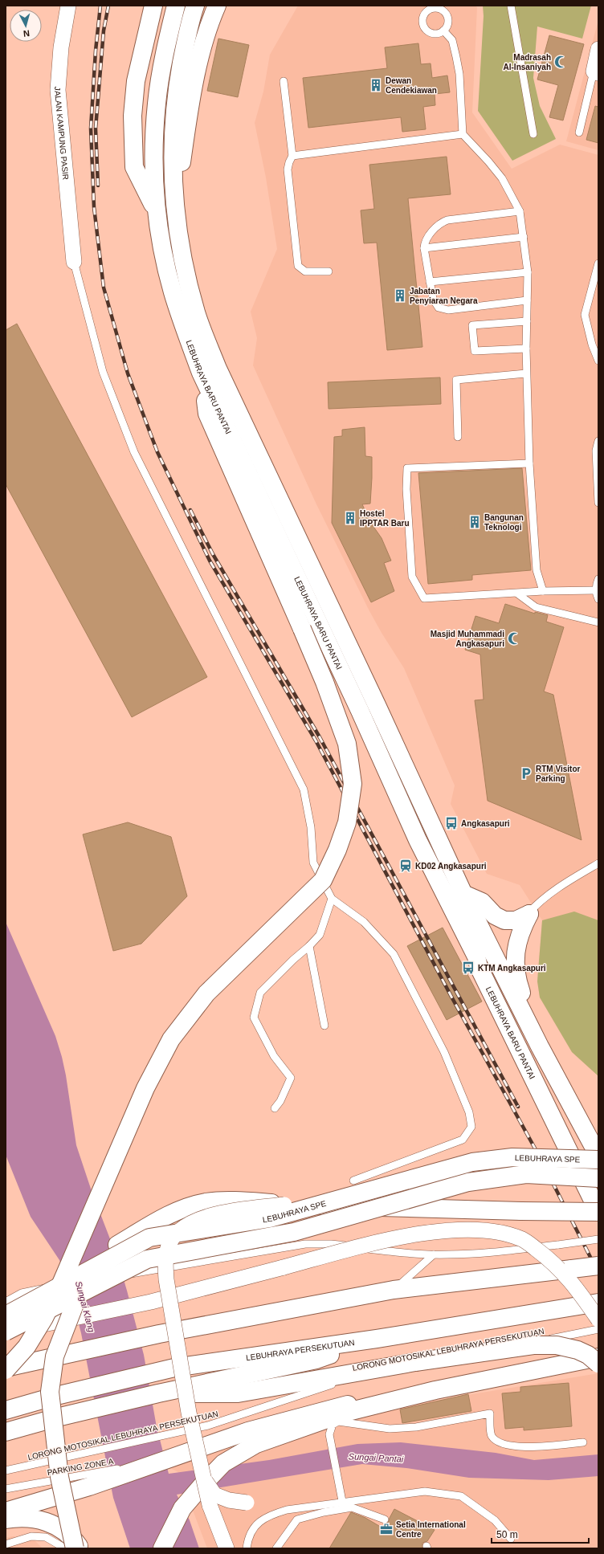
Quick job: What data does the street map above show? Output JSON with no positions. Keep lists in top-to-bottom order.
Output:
{
  "streets": {
    "main road": ["LEBUHRAYA BARU PANTAI", "LEBUHRAYA SPE", "LEBUHRAYA PERSEKUTUAN"],
    "street": ["JALAN KAMPUNG PASIR"],
    "lane": ["LORONG MOTOSIKAL LEBUHRAYA PERSEKUTUAN", "PARKING ZONE A"]
  },
  "water": ["Sungai Klang", "Sungai Pantai"],
  "places": {
    "mosque": ["Madrasah Al-Insaniyah", "Masjid Muhammadi Angkasapuri"],
    "building": [
      "Dewan Cendekiawan",
      "Jabatan Penyiaran Negara",
      "Hostel IPPTAR Baru",
      "Bangunan Teknologi"
    ],
    "parking": ["RTM Visitor Parking"],
    "bus stop": ["Angkasapuri", "KTM Angkasapuri"],
    "station": ["KD02 Angkasapuri"],
    "office": ["Setia International Centre"]
  },
  "scale_bar": "50 m",
  "north": "bottom"
}
